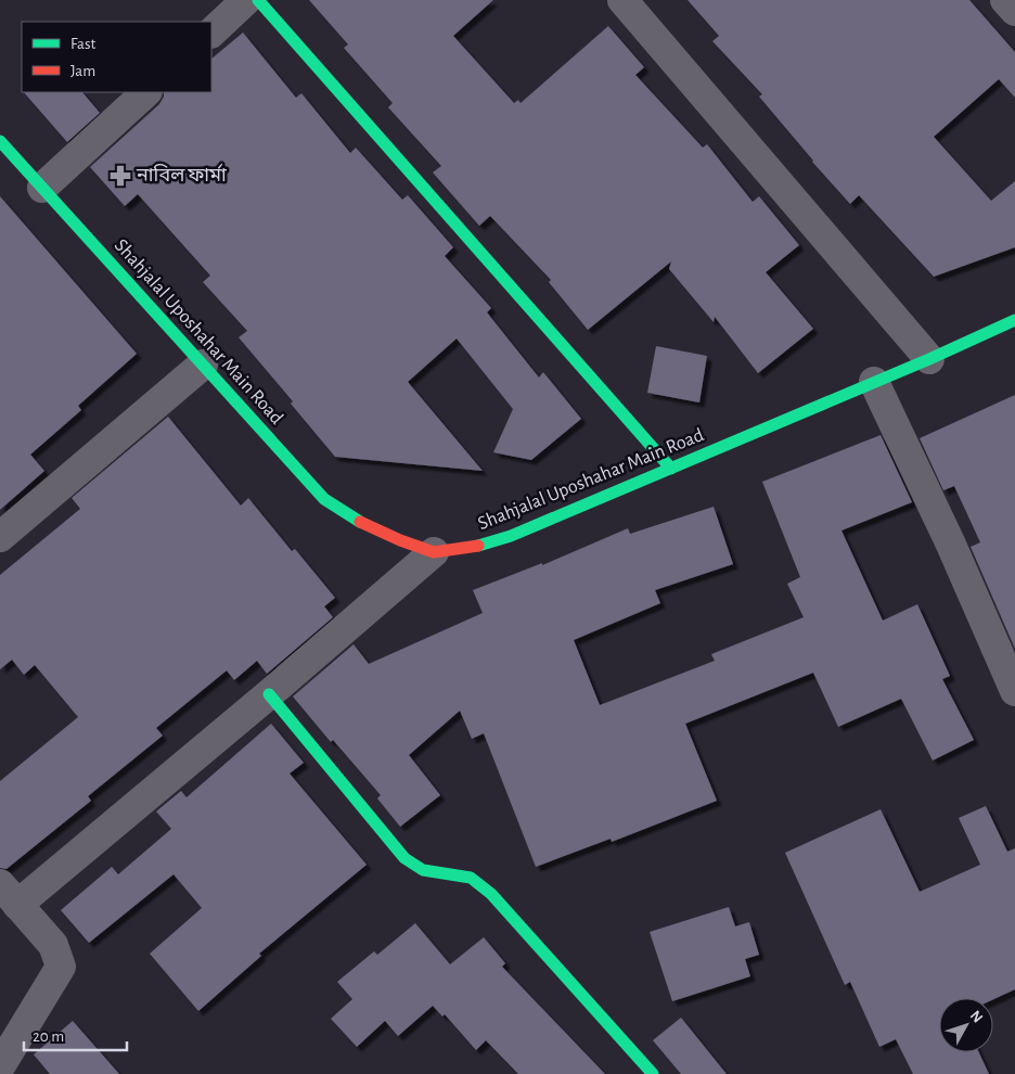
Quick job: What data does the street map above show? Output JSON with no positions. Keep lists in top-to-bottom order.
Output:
{
  "streets": {
    "main road": ["Shahjalal Uposhahar Main Road"]
  },
  "places": {
    "pharmacy": ["নাবিল ফার্মা"]
  },
  "legend": ["Fast", "Jam"],
  "scale_bar": "20 m",
  "north": "top right"
}
